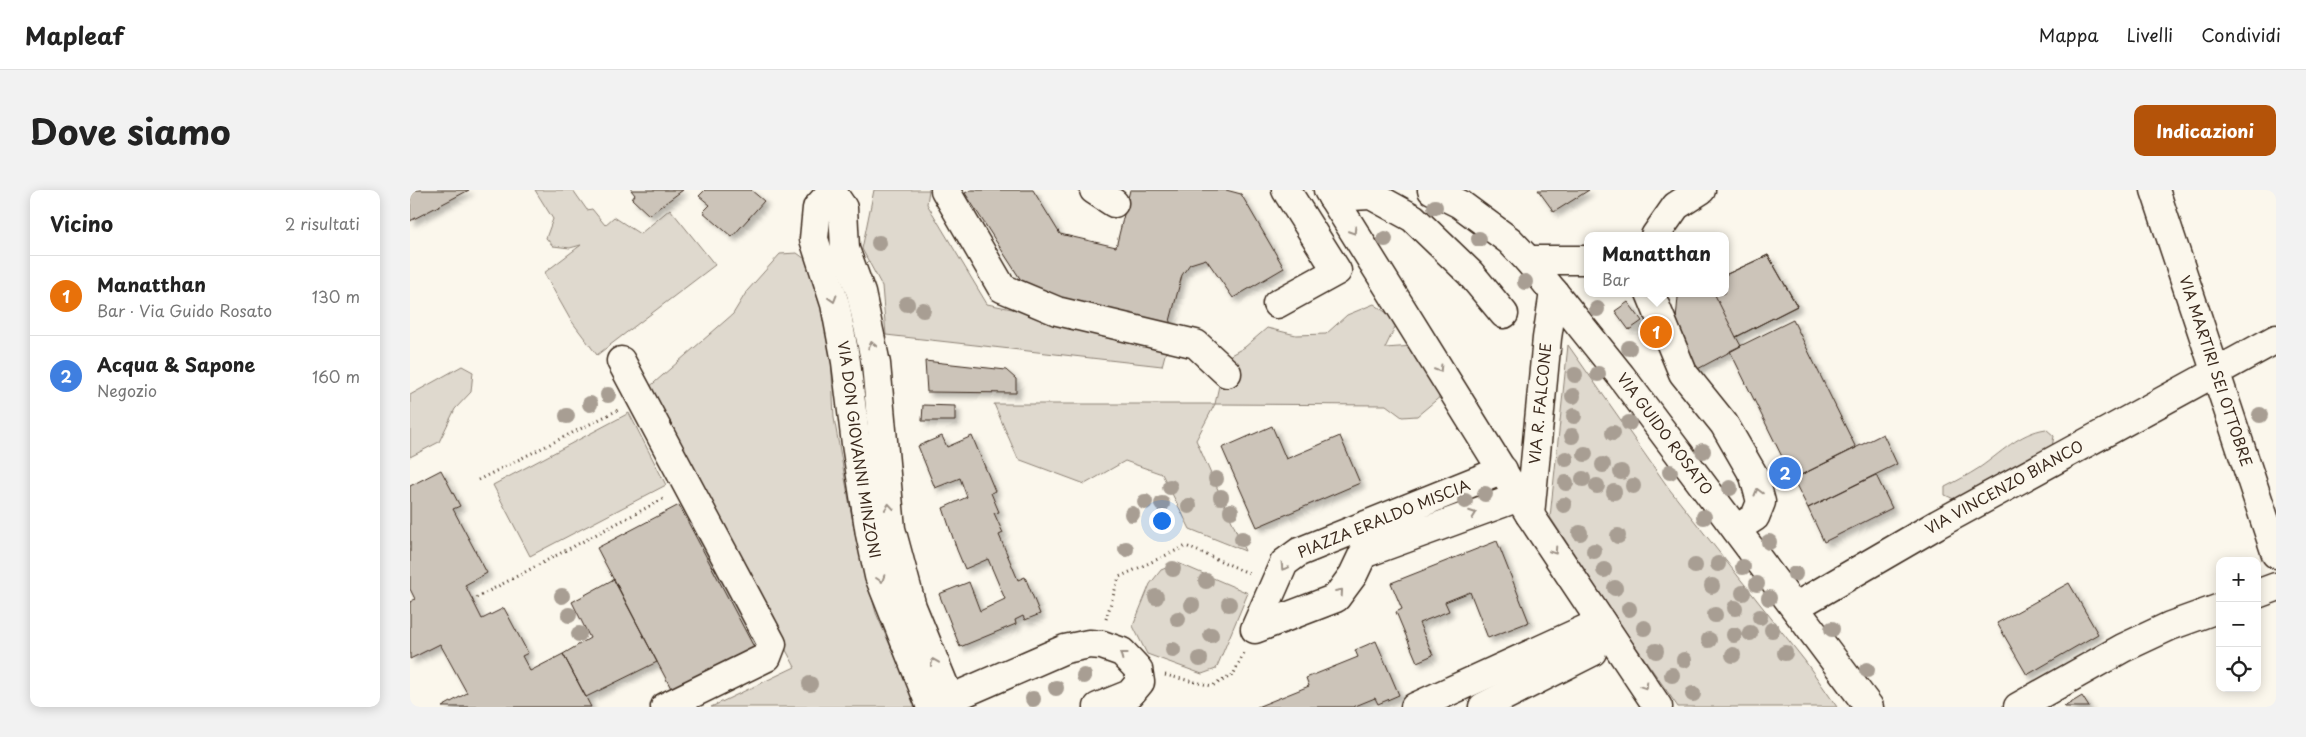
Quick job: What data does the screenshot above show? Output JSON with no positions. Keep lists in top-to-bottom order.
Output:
{
  "streets": {
    "street": [
      "VIA MARTIRI SEI OTTOBRE",
      "VIA R. FALCONE",
      "VIA GUIDO ROSATO",
      "VIA DON GIOVANNI MINZONI",
      "VIA VINCENZO BIANCO",
      "PIAZZA ERALDO MISCIA"
    ]
  },
  "crossings": [
    ["VIA MARTIRI SEI OTTOBRE", "VIA VINCENZO BIANCO"],
    ["VIA R. FALCONE", "VIA GUIDO ROSATO"],
    ["VIA R. FALCONE", "PIAZZA ERALDO MISCIA"],
    ["VIA GUIDO ROSATO", "VIA VINCENZO BIANCO"]
  ],
  "page": {
    "header": "Mapleaf",
    "nav": ["Mappa", "Livelli", "Condividi"],
    "title": "Dove siamo",
    "buttons": "Indicazioni",
    "heading": ["Vicino", "2 risultati"],
    "popup": ["Manatthan", "Bar"],
    "list": [
      {
        "mark": "1",
        "name": "Manatthan",
        "note": "Bar · Via Guido Rosato",
        "value": "130 m"
      },
      {
        "mark": "2",
        "name": "Acqua & Sapone",
        "note": "Negozio",
        "value": "160 m"
      }
    ],
    "pins": ["1", "2"],
    "map_buttons": ["+", "−"]
  }
}
